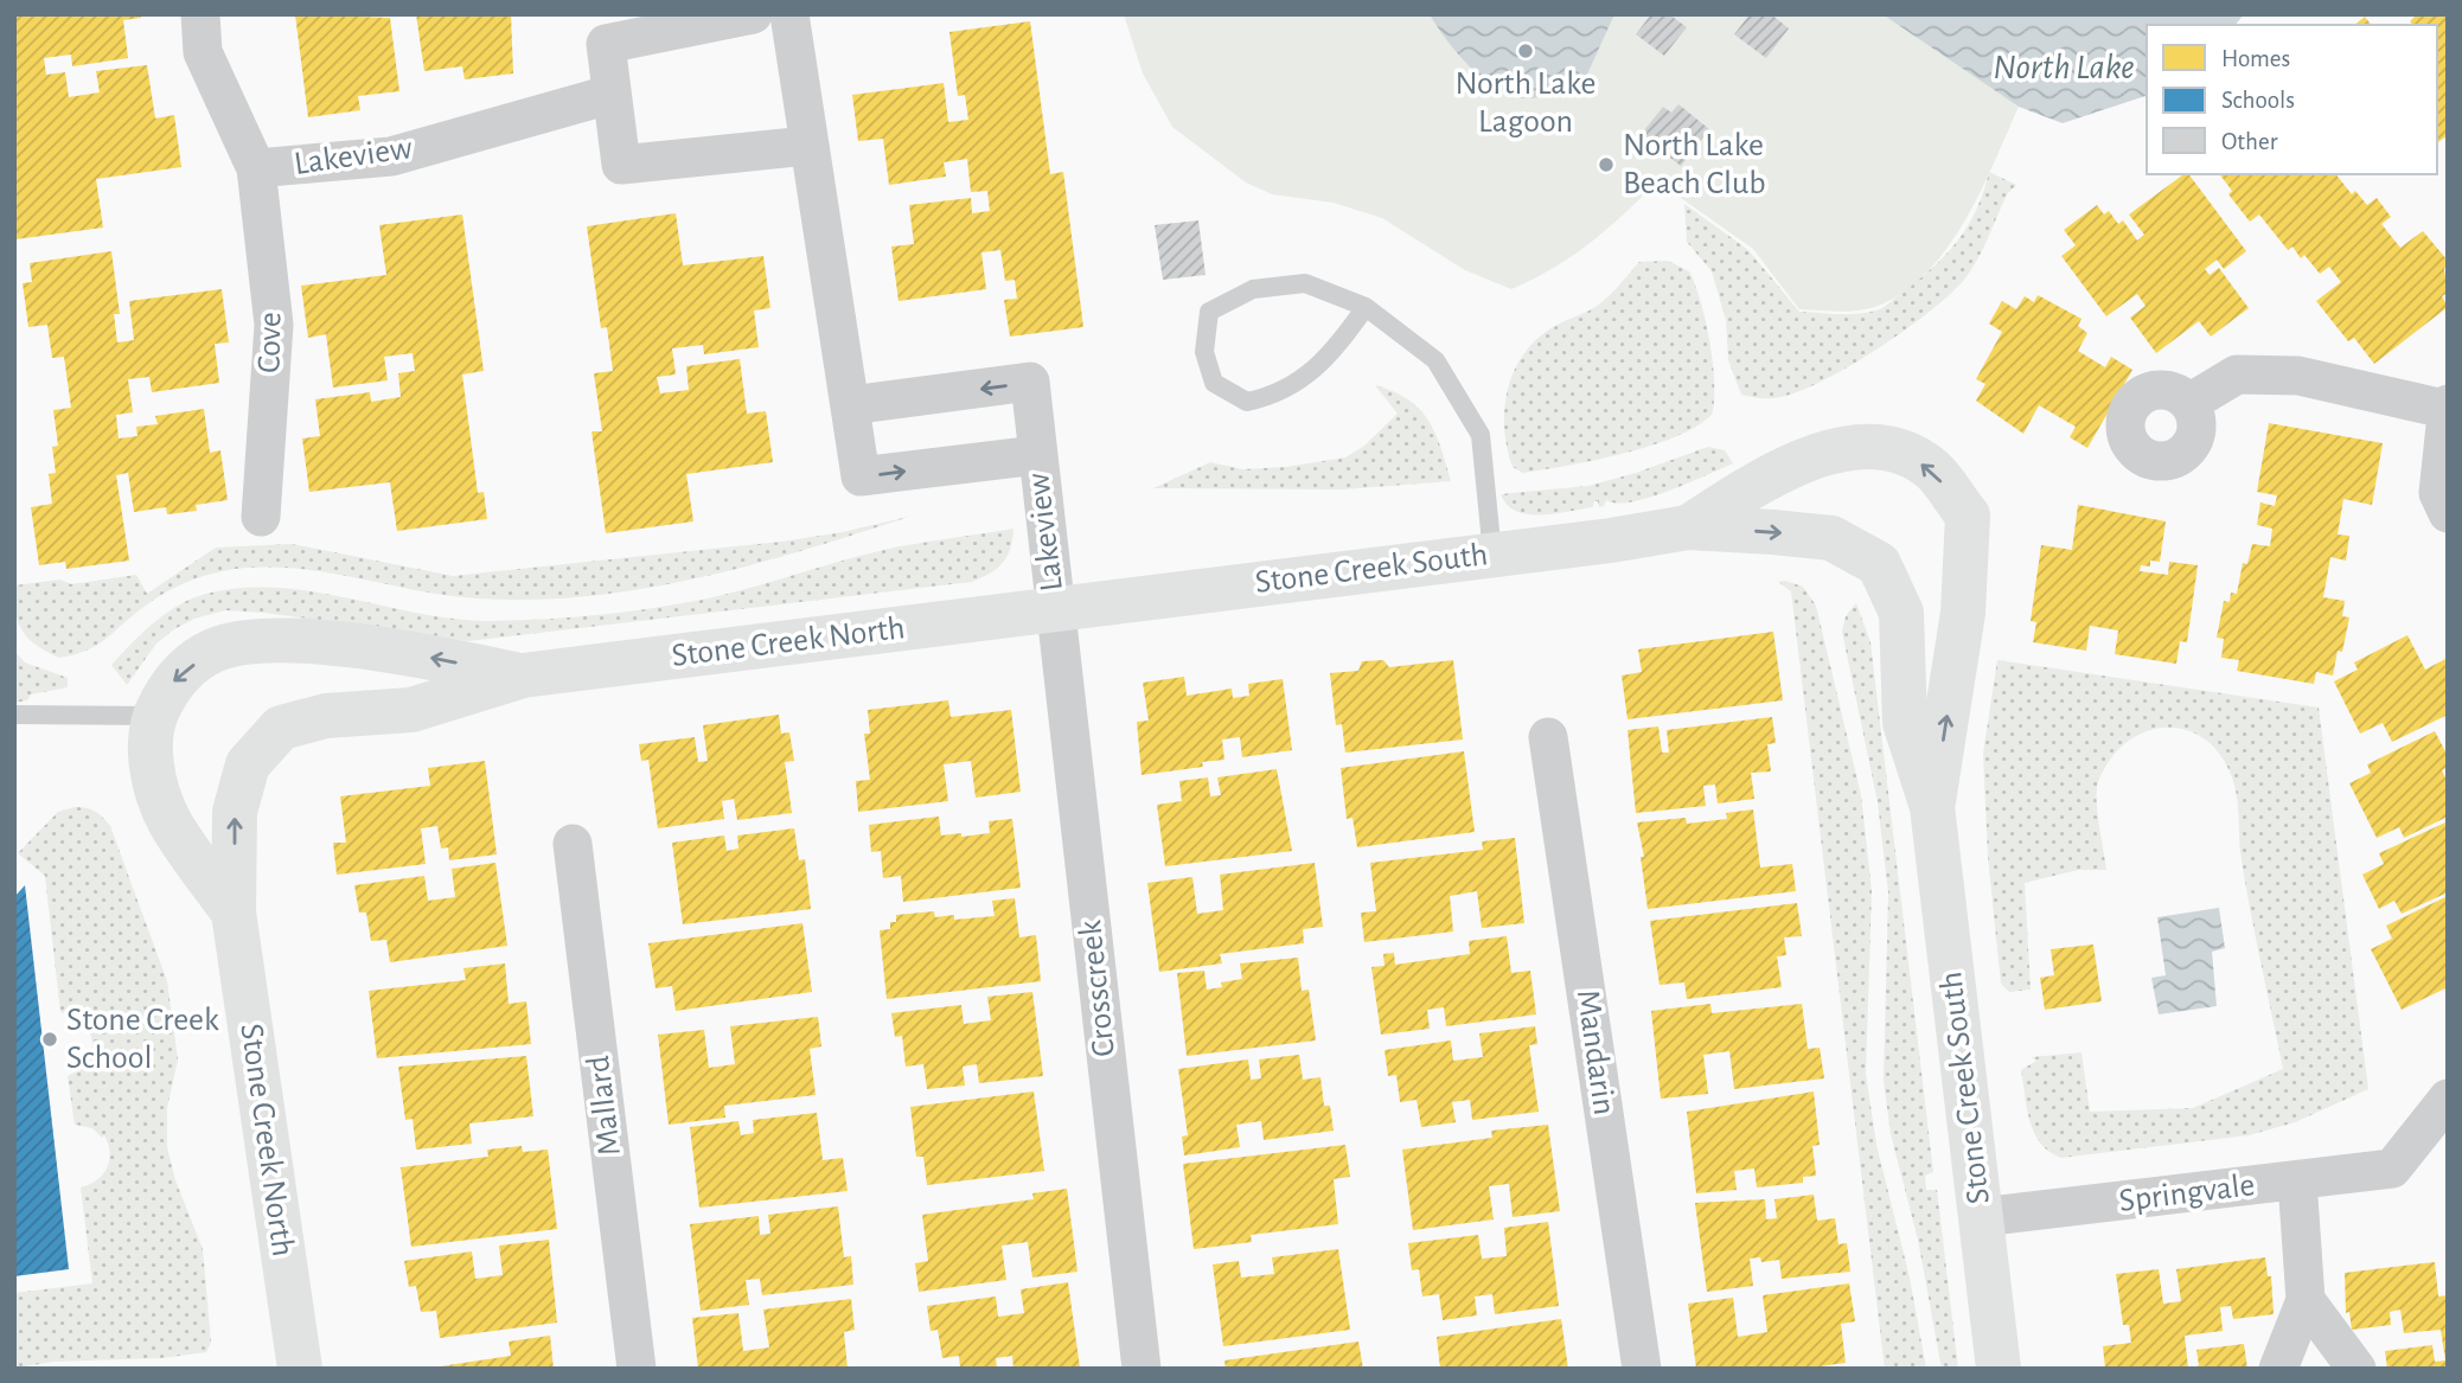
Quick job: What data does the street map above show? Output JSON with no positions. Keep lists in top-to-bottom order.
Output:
{
  "streets": {
    "street": [
      "Lakeview",
      "Cove",
      "Stone Creek South",
      "Stone Creek North",
      "Crosscreek",
      "Mandarin",
      "Mallard",
      "Springvale"
    ]
  },
  "crossings": [
    ["Lakeview", "Cove"],
    ["Lakeview", "Stone Creek South"],
    ["Lakeview", "Stone Creek North"],
    ["Lakeview", "Crosscreek"],
    ["Stone Creek South", "Stone Creek North"],
    ["Stone Creek South", "Crosscreek"],
    ["Stone Creek South", "Springvale"],
    ["Stone Creek North", "Crosscreek"]
  ],
  "water": ["North Lake"],
  "places": ["North Lake Lagoon", "North Lake Beach Club", "Stone Creek School"],
  "legend": ["Homes", "Schools", "Other"]
}
